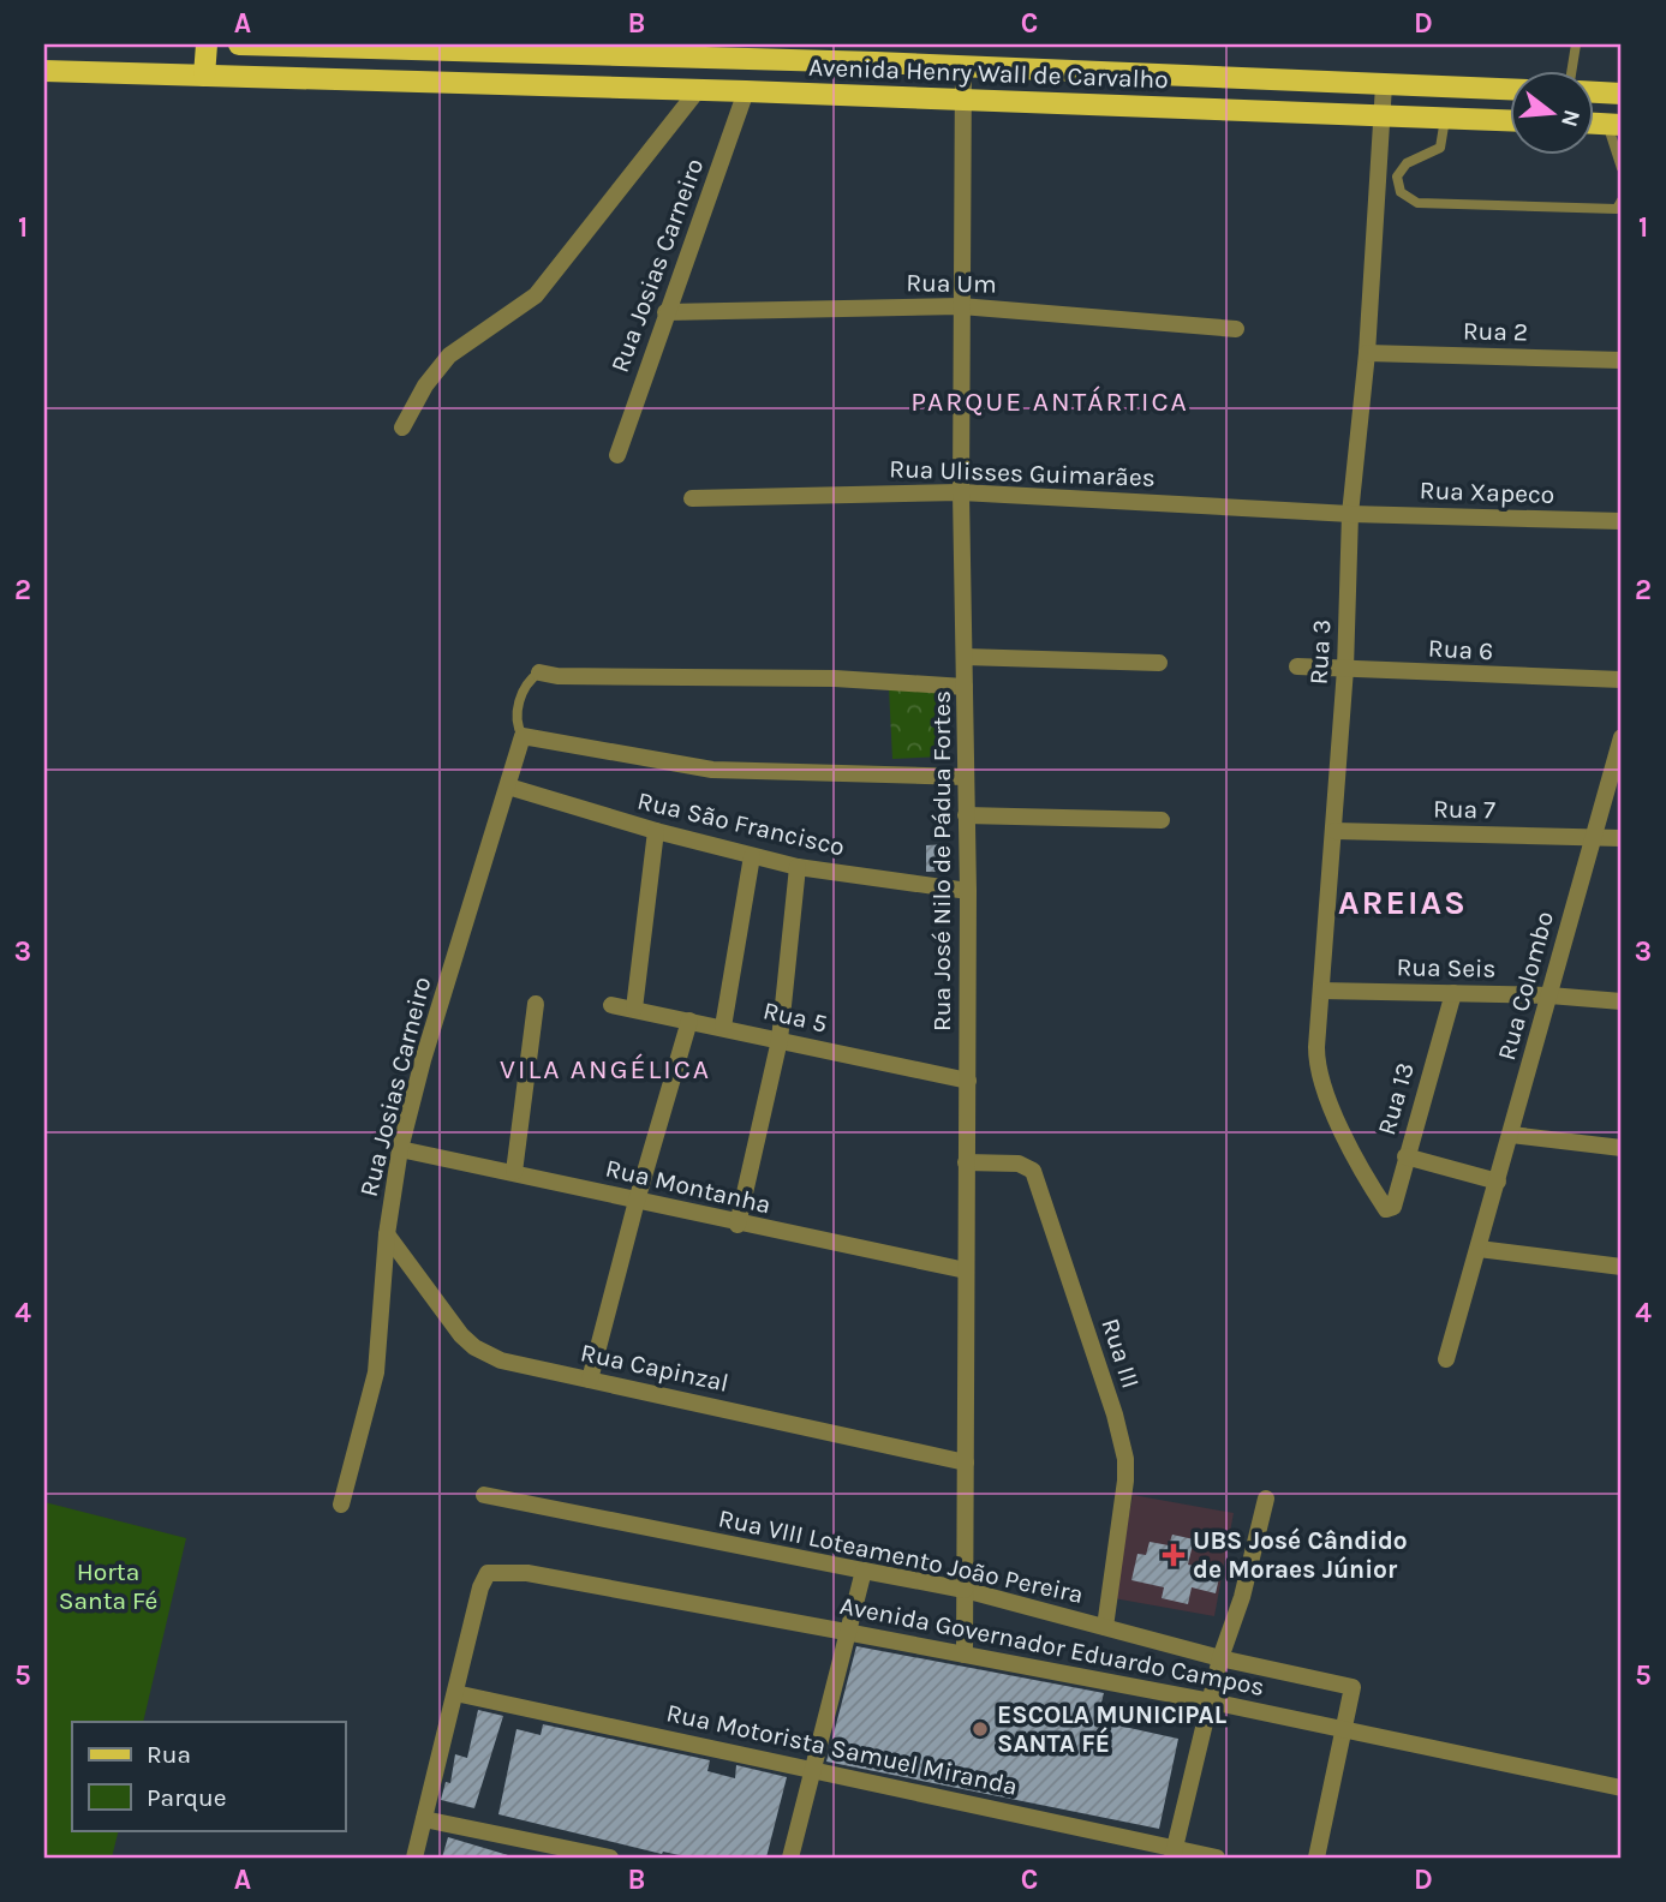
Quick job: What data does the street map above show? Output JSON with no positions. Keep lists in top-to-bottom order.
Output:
{
  "streets": {
    "main road": ["Avenida Henry Wall de Carvalho"],
    "street": [
      "Rua Josias Carneiro",
      "Rua Um",
      "Rua 2",
      "Rua Ulisses Guimarães",
      "Rua Xapeco",
      "Rua 6",
      "Rua 3",
      "Rua 7",
      "Rua São Francisco",
      "Rua José Nilo de Pádua Fortes",
      "Rua Seis",
      "Rua Colombo",
      "Rua 5",
      "Rua 13",
      "Rua Montanha",
      "Rua III",
      "Rua Capinzal",
      "Rua VIII Loteamento João Pereira",
      "Avenida Governador Eduardo Campos",
      "Rua Motorista Samuel Miranda"
    ]
  },
  "crossings": [
    ["Avenida Henry Wall de Carvalho", "Rua Josias Carneiro"],
    ["Avenida Henry Wall de Carvalho", "Rua 3"],
    ["Avenida Henry Wall de Carvalho", "Rua José Nilo de Pádua Fortes"],
    ["Rua Josias Carneiro", "Rua Um"],
    ["Rua Josias Carneiro", "Rua São Francisco"],
    ["Rua Josias Carneiro", "Rua José Nilo de Pádua Fortes"],
    ["Rua Josias Carneiro", "Rua Montanha"],
    ["Rua Josias Carneiro", "Rua Capinzal"],
    ["Rua Um", "Rua José Nilo de Pádua Fortes"],
    ["Rua 2", "Rua 3"],
    ["Rua Ulisses Guimarães", "Rua Xapeco"],
    ["Rua Ulisses Guimarães", "Rua 3"],
    ["Rua Ulisses Guimarães", "Rua José Nilo de Pádua Fortes"],
    ["Rua Xapeco", "Rua 3"],
    ["Rua 6", "Rua 3"],
    ["Rua 3", "Rua 7"],
    ["Rua 3", "Rua Seis"],
    ["Rua 3", "Rua 13"],
    ["Rua 7", "Rua Colombo"],
    ["Rua São Francisco", "Rua José Nilo de Pádua Fortes"],
    ["Rua José Nilo de Pádua Fortes", "Rua 5"],
    ["Rua José Nilo de Pádua Fortes", "Rua Montanha"],
    ["Rua José Nilo de Pádua Fortes", "Rua III"],
    ["Rua José Nilo de Pádua Fortes", "Rua Capinzal"],
    ["Rua José Nilo de Pádua Fortes", "Rua VIII Loteamento João Pereira"],
    ["Rua José Nilo de Pádua Fortes", "Avenida Governador Eduardo Campos"],
    ["Rua Seis", "Rua Colombo"],
    ["Rua Seis", "Rua 13"],
    ["Rua III", "Rua VIII Loteamento João Pereira"],
    ["Rua VIII Loteamento João Pereira", "Avenida Governador Eduardo Campos"],
    ["Avenida Governador Eduardo Campos", "Rua Motorista Samuel Miranda"]
  ],
  "districts": ["PARQUE ANTÁRTICA", "AREIAS", "VILA ANGÉLICA"],
  "parks": ["Horta Santa Fé"],
  "places": {
    "health": ["UBS José Cândido de Moraes Júnior"],
    "other": ["ESCOLA MUNICIPAL SANTA FÉ"]
  },
  "legend": ["Rua", "Parque"],
  "north": "right",
  "grid": {
    "columns": [
      "A",
      "B",
      "C",
      "D"
    ],
    "rows": [
      "1",
      "2",
      "3",
      "4",
      "5"
    ]
  }
}
